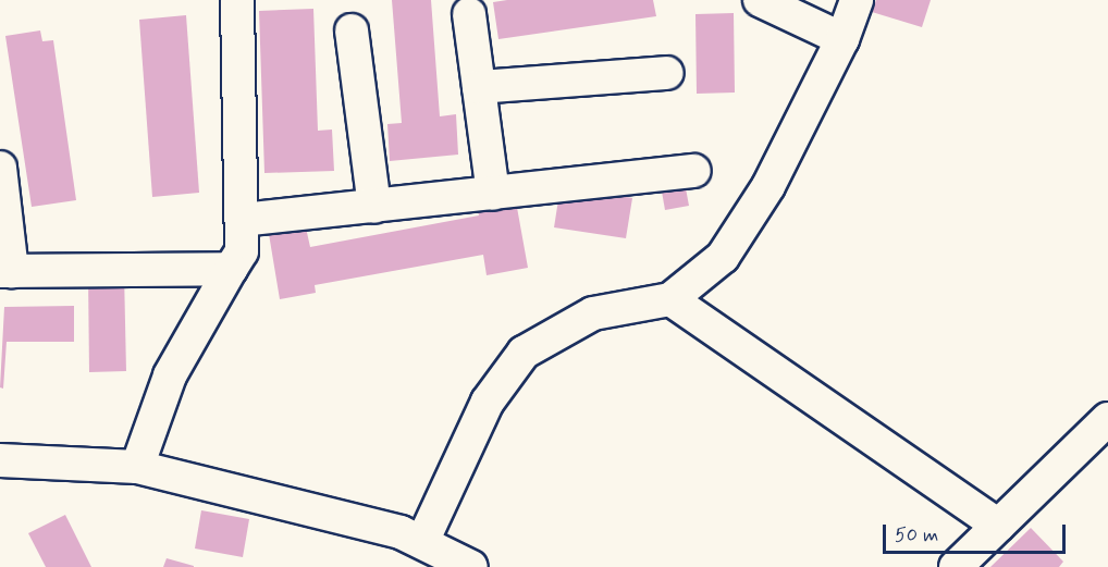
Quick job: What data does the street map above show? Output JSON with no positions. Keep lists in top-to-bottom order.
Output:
{
  "scale_bar": "50 m"
}
